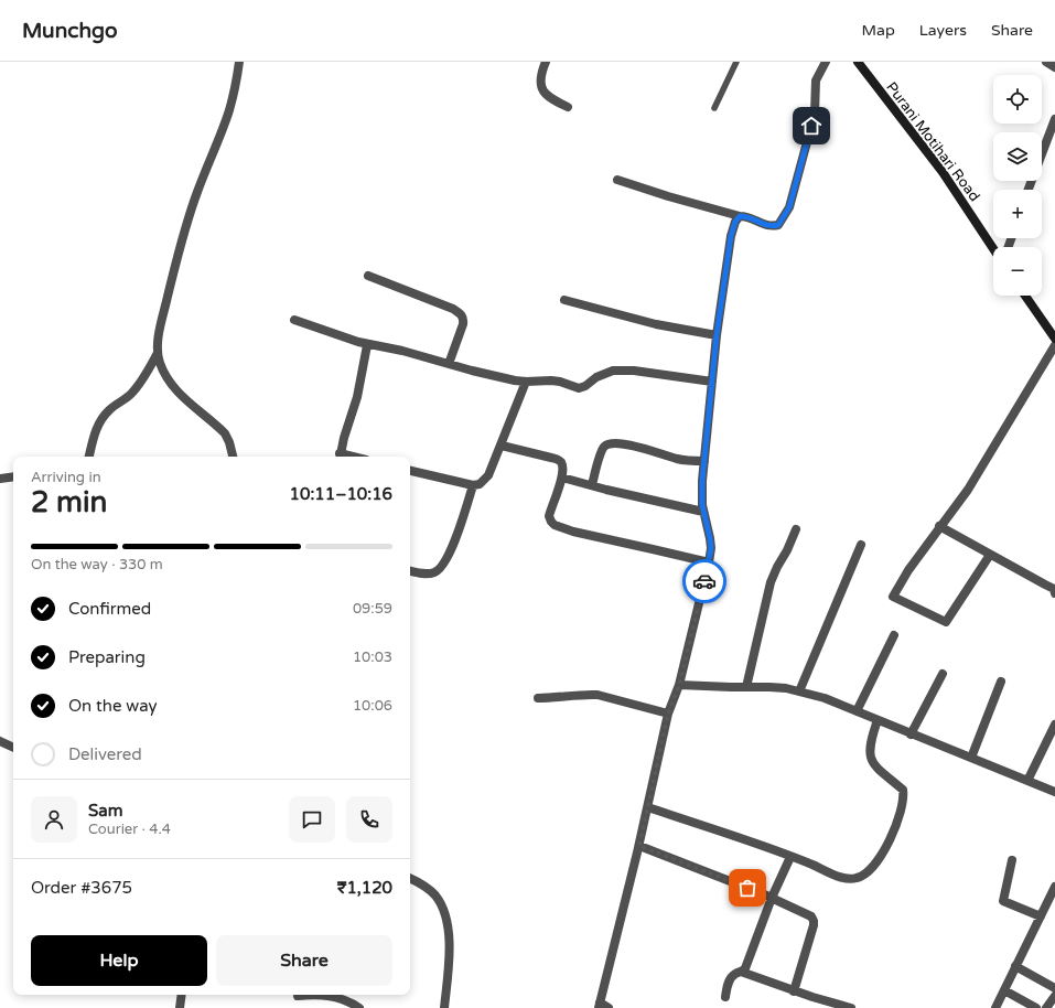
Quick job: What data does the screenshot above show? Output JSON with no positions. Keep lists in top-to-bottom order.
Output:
{
  "streets": {
    "main road": ["Purani Motihari Road"]
  },
  "page": {
    "header": "Munchgo",
    "nav": ["Map", "Layers", "Share"],
    "map_buttons": ["+", "−"],
    "heading": ["2 min", "Arriving in", "10:11–10:16"],
    "panel": [
      "Sam",
      "Courier · 4.4",
      "Order #3675",
      "₹1,120"
    ],
    "bar": "On the way · 330 m",
    "list": [
      ["Confirmed", "09:59"],
      ["Preparing", "10:03"],
      ["On the way", "10:06"],
      "Delivered"
    ],
    "buttons": ["Help", "Share"]
  }
}
